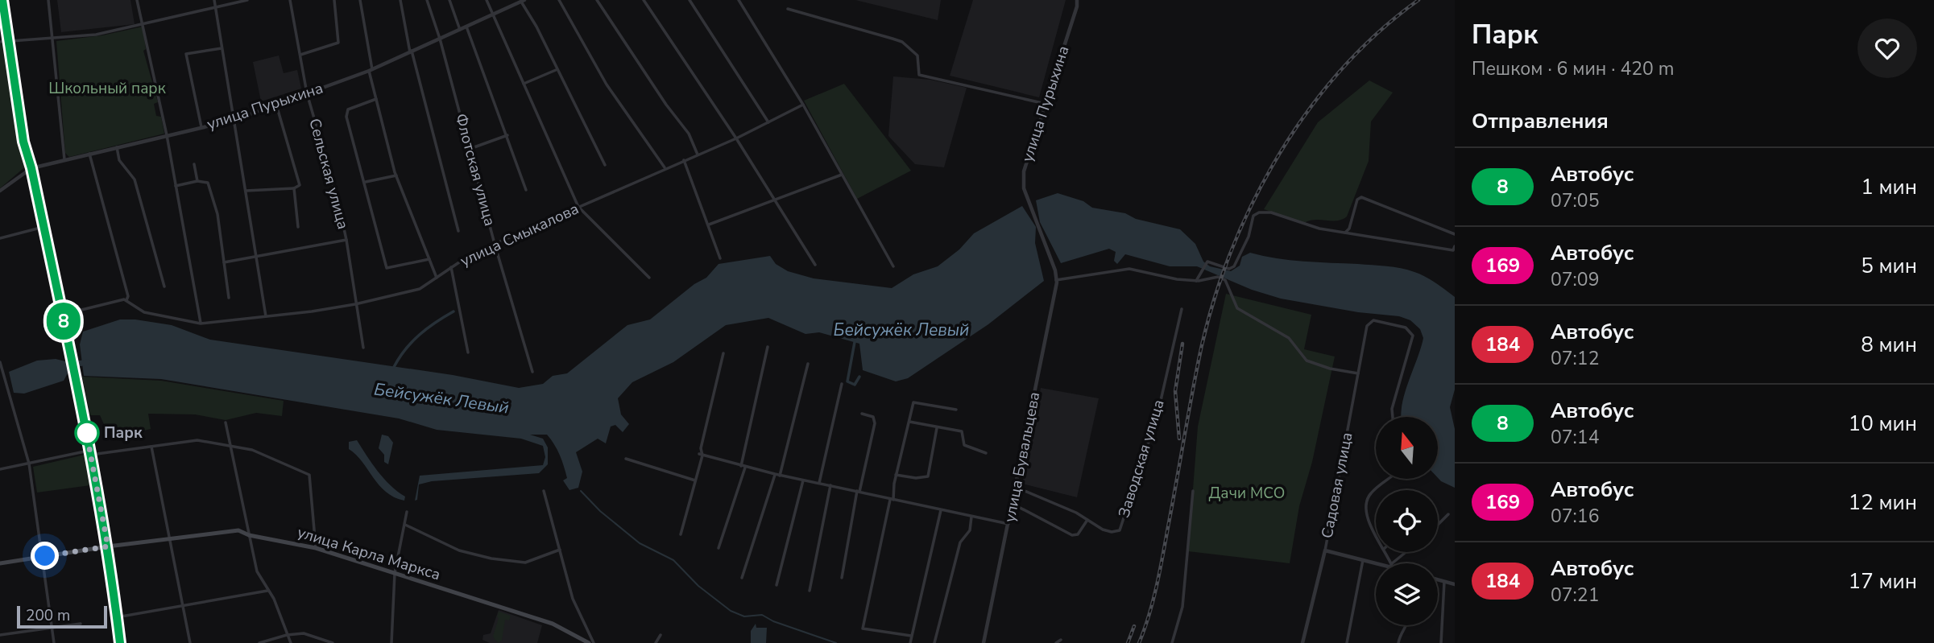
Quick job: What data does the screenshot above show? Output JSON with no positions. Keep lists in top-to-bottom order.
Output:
{
  "streets": {
    "main road": ["улица Карла Маркса"],
    "street": [
      "улица Пурыхина",
      "Флотская улица",
      "Сельская улица",
      "улица Смыкалова",
      "улица Бувальцева",
      "Заводская улица",
      "Садовая улица"
    ]
  },
  "crossings": [
    ["улица Пурыхина", "Флотская улица"],
    ["улица Пурыхина", "Сельская улица"],
    ["улица Пурыхина", "улица Бувальцева"],
    ["Флотская улица", "улица Смыкалова"],
    ["Сельская улица", "улица Смыкалова"],
    ["улица Бувальцева", "Заводская улица"]
  ],
  "water": ["Бейсужёк Левый"],
  "parks": ["Школьный парк", "Дачи МСО"],
  "places": ["Парк"],
  "lines": ["bus line 8"],
  "scale_bar": "200 m",
  "north": "top",
  "page": {
    "on_map": "8",
    "heading": [
      ["Парк", "Пешком · 6 мин · 420 m"],
      "Отправления"
    ],
    "list": [
      {
        "mark": "8",
        "name": "Автобус",
        "note": "07:05",
        "value": "1 мин"
      },
      {
        "mark": "169",
        "name": "Автобус",
        "note": "07:09",
        "value": "5 мин"
      },
      {
        "mark": "184",
        "name": "Автобус",
        "note": "07:12",
        "value": "8 мин"
      },
      {
        "mark": "8",
        "name": "Автобус",
        "note": "07:14",
        "value": "10 мин"
      },
      {
        "mark": "169",
        "name": "Автобус",
        "note": "07:16",
        "value": "12 мин"
      },
      {
        "mark": "184",
        "name": "Автобус",
        "note": "07:21",
        "value": "17 мин"
      }
    ],
    "scale": "200 m"
  }
}
